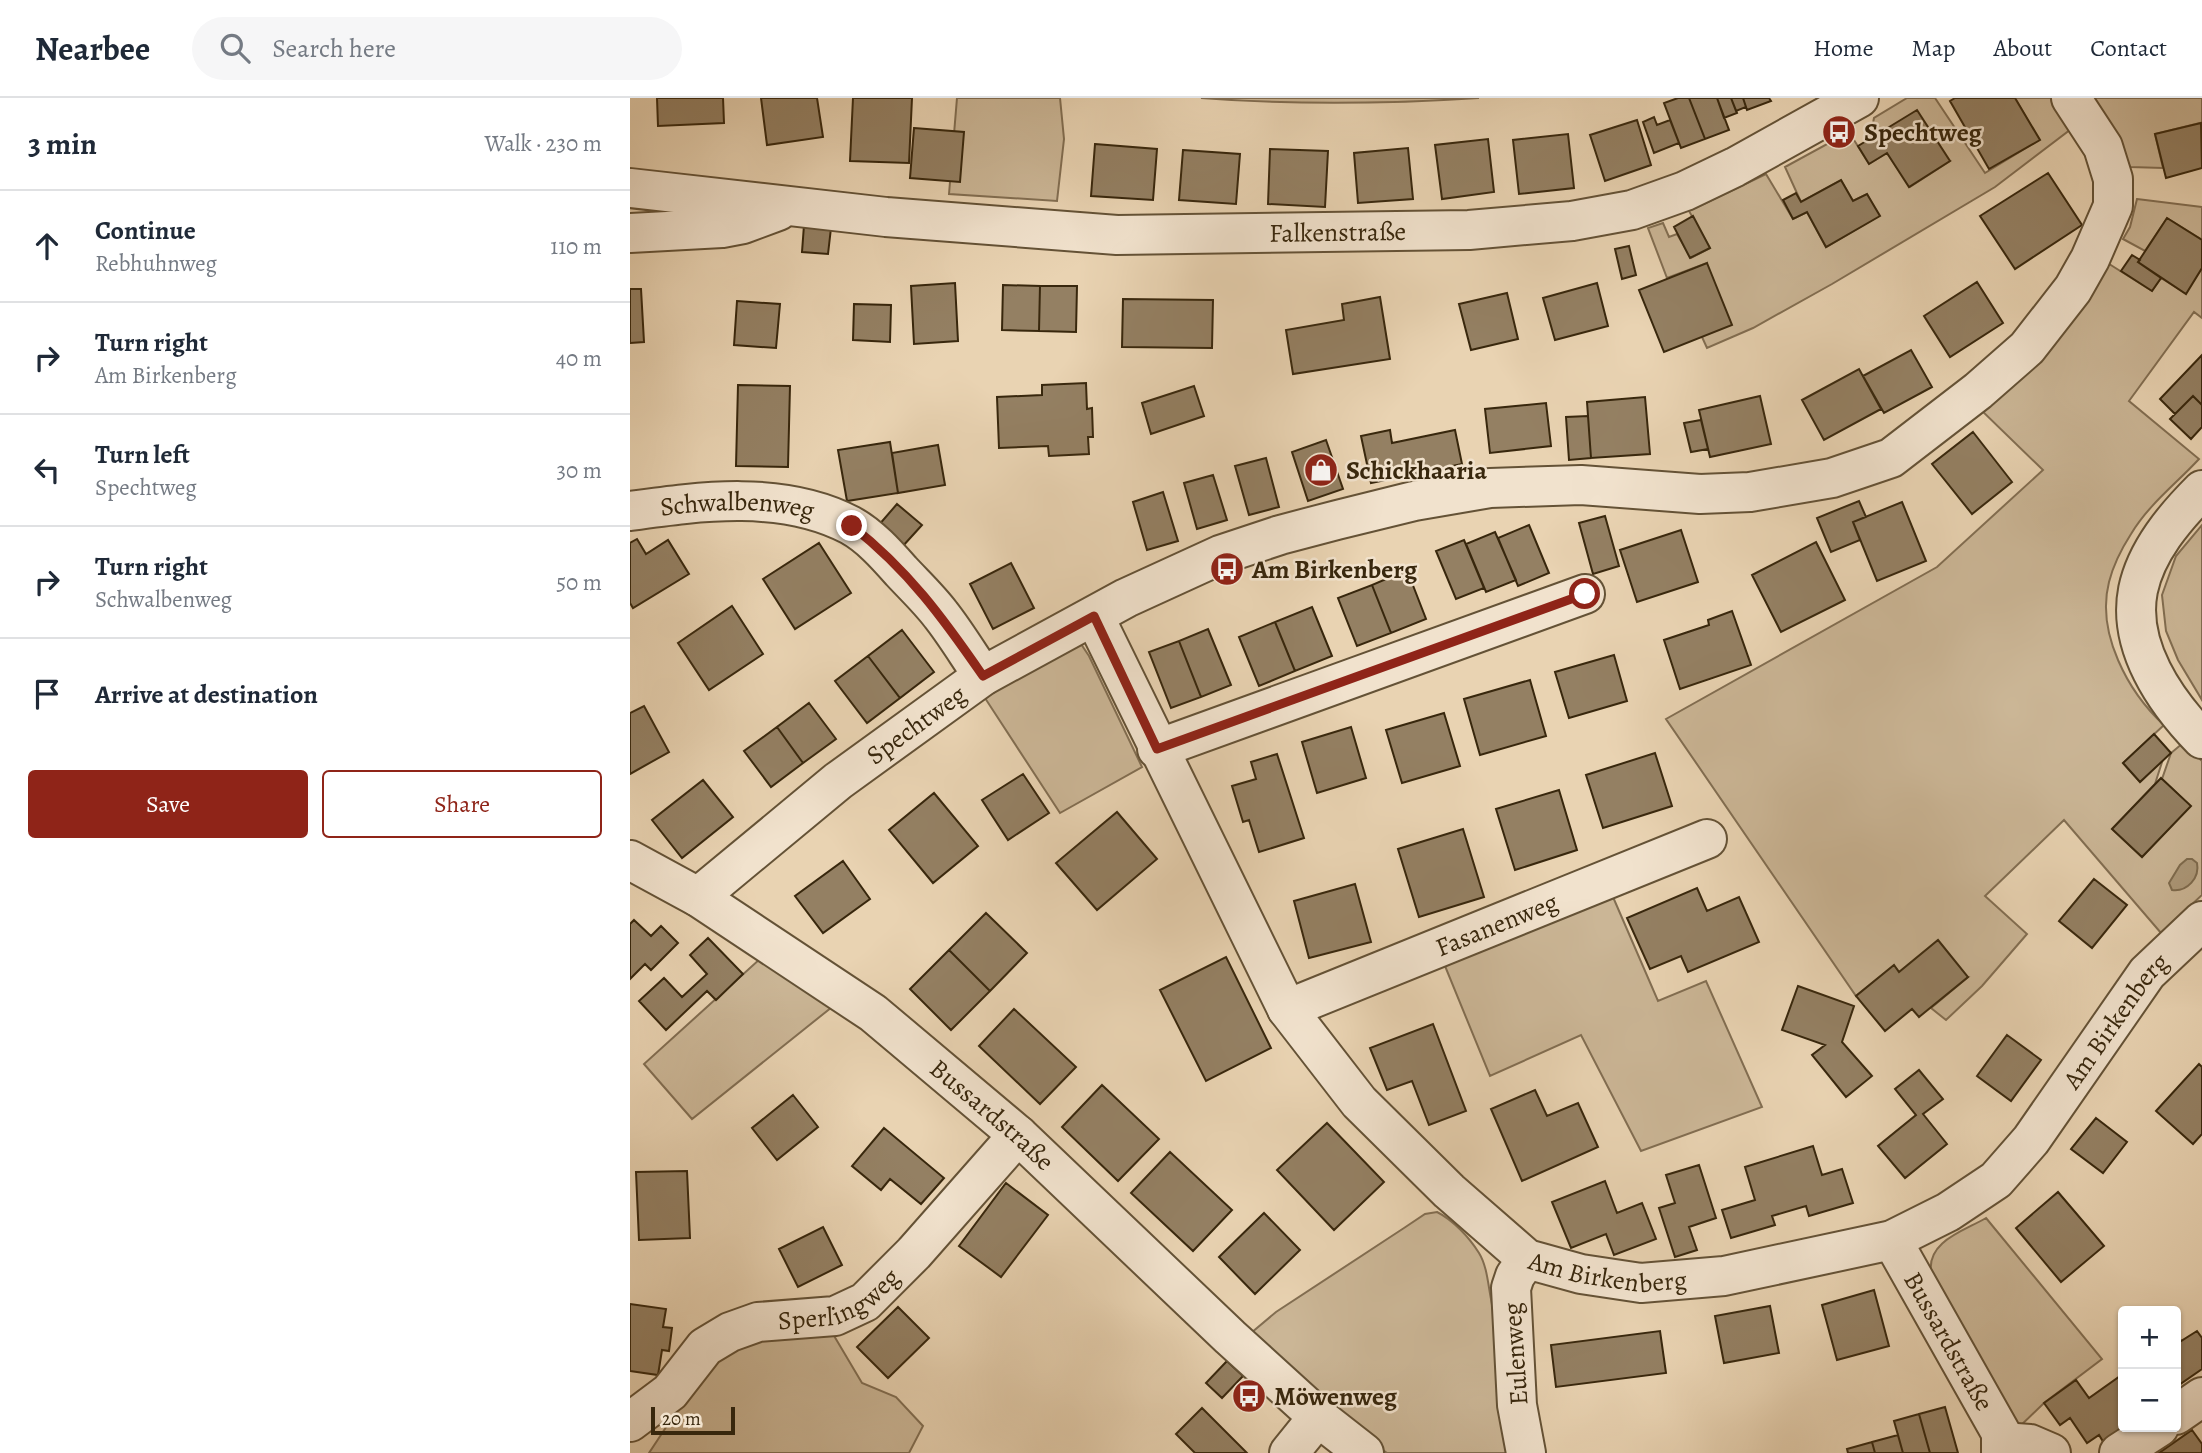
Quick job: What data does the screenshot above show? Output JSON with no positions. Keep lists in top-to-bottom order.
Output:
{
  "streets": {
    "street": [
      "Falkenstraße",
      "Schwalbenweg",
      "Spechtweg",
      "Fasanenweg",
      "Am Birkenberg",
      "Bussardstraße",
      "Sperlingweg",
      "Eulenweg"
    ]
  },
  "crossings": [
    ["Schwalbenweg", "Spechtweg"],
    ["Spechtweg", "Am Birkenberg"],
    ["Spechtweg", "Bussardstraße"],
    ["Fasanenweg", "Am Birkenberg"],
    ["Am Birkenberg", "Bussardstraße"],
    ["Am Birkenberg", "Eulenweg"],
    ["Bussardstraße", "Sperlingweg"]
  ],
  "places": {
    "bus stop": ["Spechtweg", "Am Birkenberg", "Möwenweg"],
    "shop": ["Schickhaaria"]
  },
  "scale_bar": "20 m",
  "page": {
    "header": "Nearbee",
    "search": "Search here",
    "nav": [
      "Home",
      "Map",
      "About",
      "Contact"
    ],
    "heading": ["3 min", "Walk · 230 m"],
    "list": [
      ["Continue", "Rebhuhnweg", "110 m"],
      ["Turn right", "Am Birkenberg", "40 m"],
      ["Turn left", "Spechtweg", "30 m"],
      ["Turn right", "Schwalbenweg", "50 m"],
      "Arrive at destination"
    ],
    "buttons": ["Save", "Share"],
    "map_buttons": ["+", "−"],
    "scale": "20 m"
  }
}
